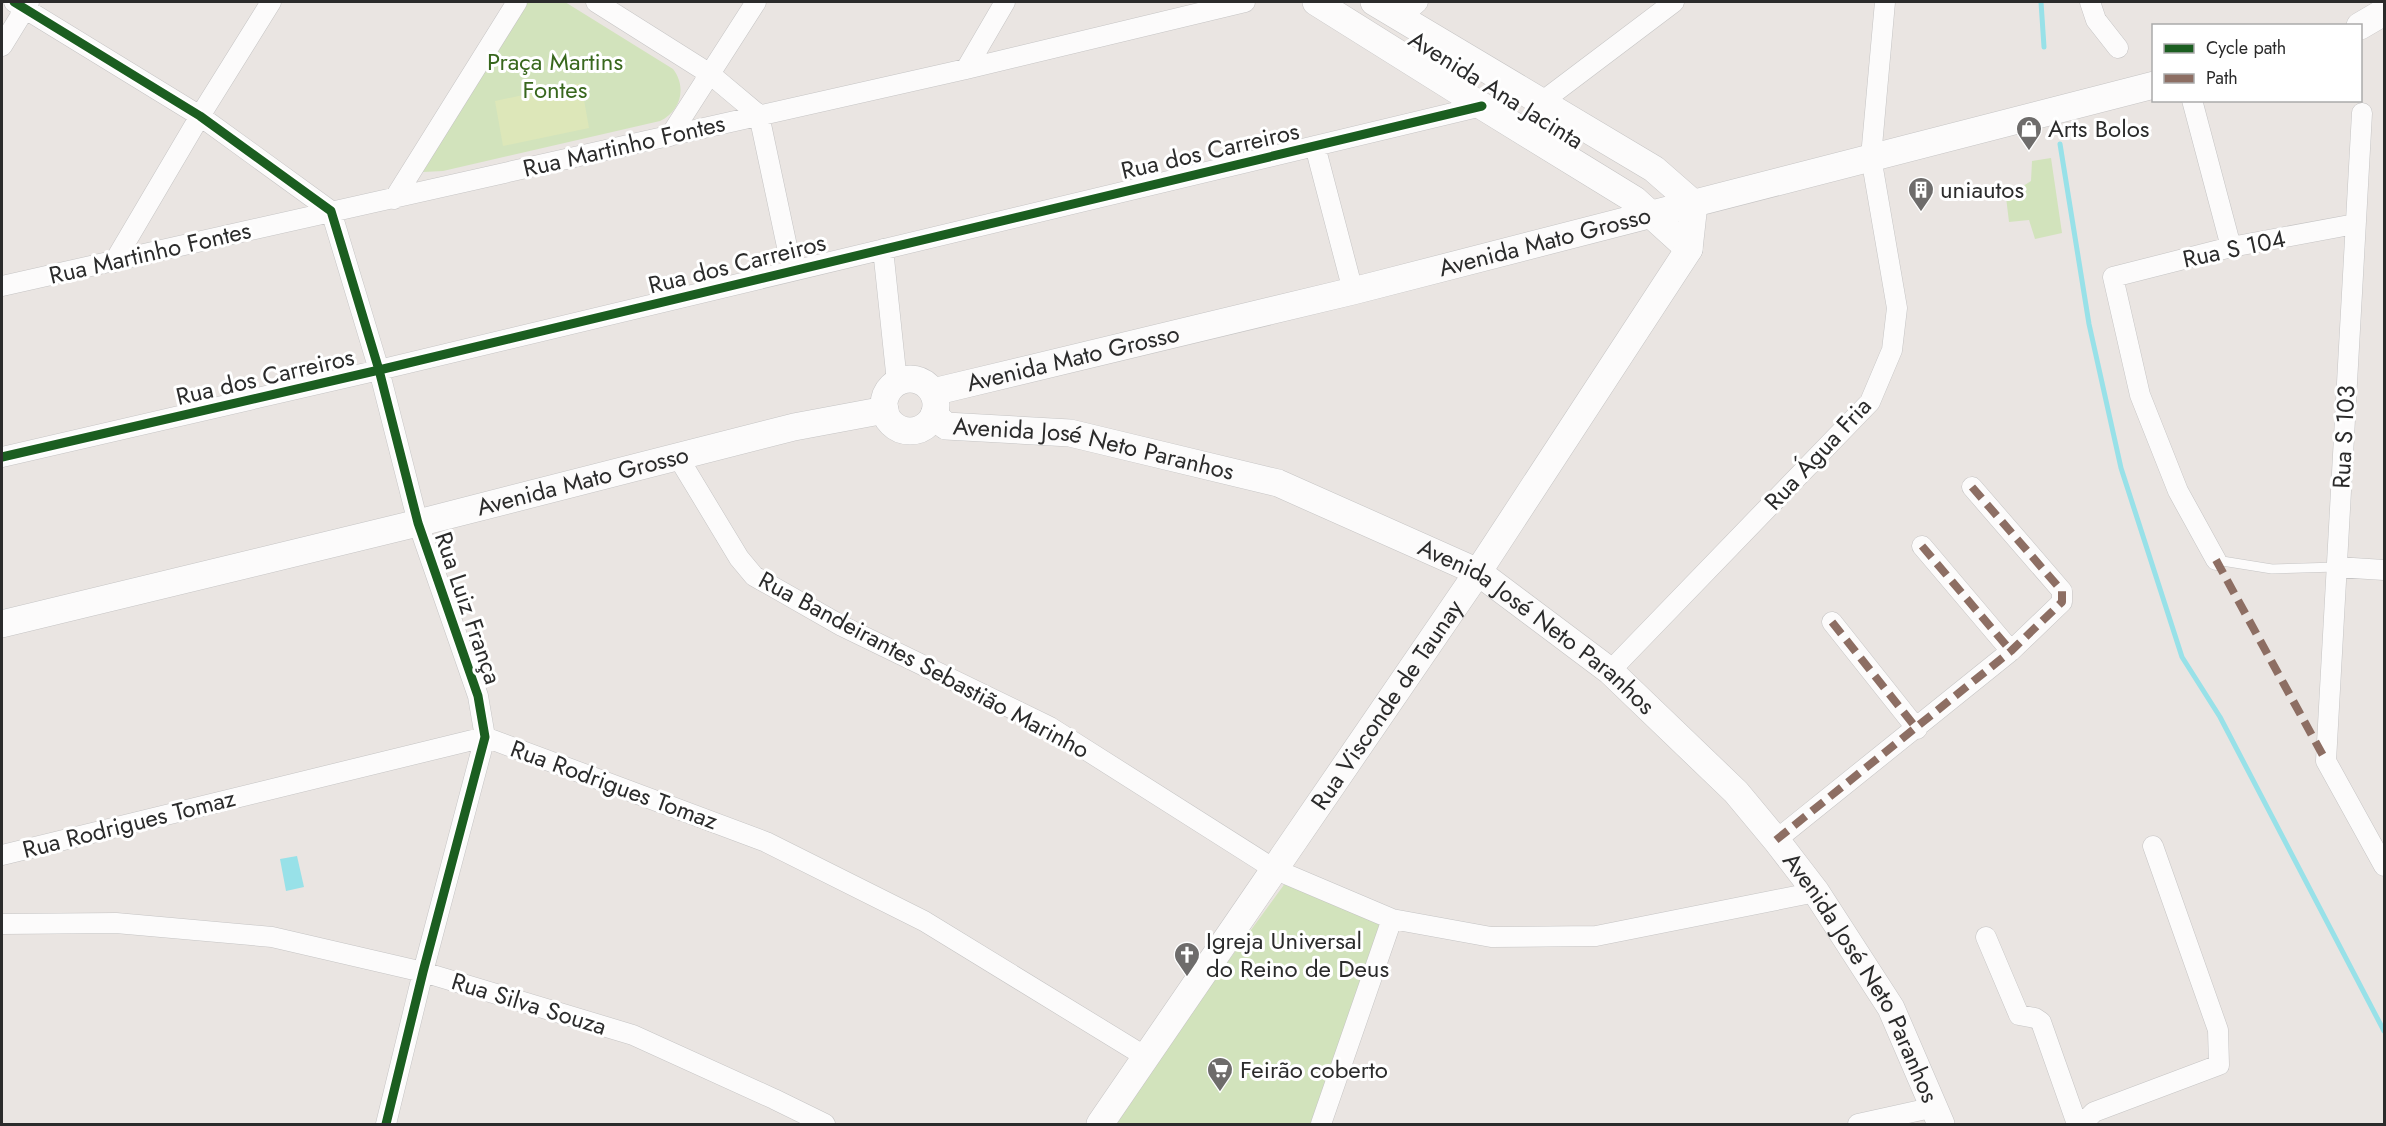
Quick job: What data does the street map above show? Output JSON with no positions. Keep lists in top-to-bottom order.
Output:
{
  "streets": {
    "main road": [
      "Avenida Ana Jacinta",
      "Avenida Mato Grosso",
      "Avenida José Neto Paranhos",
      "Rua Visconde de Taunay"
    ],
    "street": [
      "Rua Martinho Fontes",
      "Rua dos Carreiros",
      "Rua S 104",
      "Rua S 103",
      "Rua Água Fria",
      "Rua Luiz França",
      "Rua Bandeirantes Sebastião Marinho",
      "Rua Rodrigues Tomaz",
      "Rua Silva Souza"
    ]
  },
  "crossings": [
    ["Avenida Ana Jacinta", "Rua dos Carreiros"],
    ["Avenida Ana Jacinta", "Avenida Mato Grosso"],
    ["Avenida Ana Jacinta", "Rua Visconde de Taunay"],
    ["Rua Martinho Fontes", "Rua Luiz França"],
    ["Rua dos Carreiros", "Rua Luiz França"],
    ["Avenida Mato Grosso", "Avenida José Neto Paranhos"],
    ["Avenida Mato Grosso", "Rua Água Fria"],
    ["Avenida Mato Grosso", "Rua Luiz França"],
    ["Avenida Mato Grosso", "Rua Bandeirantes Sebastião Marinho"],
    ["Avenida Mato Grosso", "Rua Visconde de Taunay"],
    ["Rua S 104", "Rua S 103"],
    ["Avenida José Neto Paranhos", "Rua Água Fria"],
    ["Avenida José Neto Paranhos", "Rua Bandeirantes Sebastião Marinho"],
    ["Avenida José Neto Paranhos", "Rua Visconde de Taunay"],
    ["Rua Luiz França", "Rua Rodrigues Tomaz"],
    ["Rua Luiz França", "Rua Silva Souza"],
    ["Rua Bandeirantes Sebastião Marinho", "Rua Visconde de Taunay"],
    ["Rua Visconde de Taunay", "Rua Rodrigues Tomaz"]
  ],
  "parks": ["Praça Martins Fontes"],
  "places": {
    "shop": ["Arts Bolos"],
    "building": ["uniautos"],
    "church": ["Igreja Universal do Reino de Deus"],
    "supermarket": ["Feirão coberto"]
  },
  "legend": ["Cycle path", "Path"]
}
